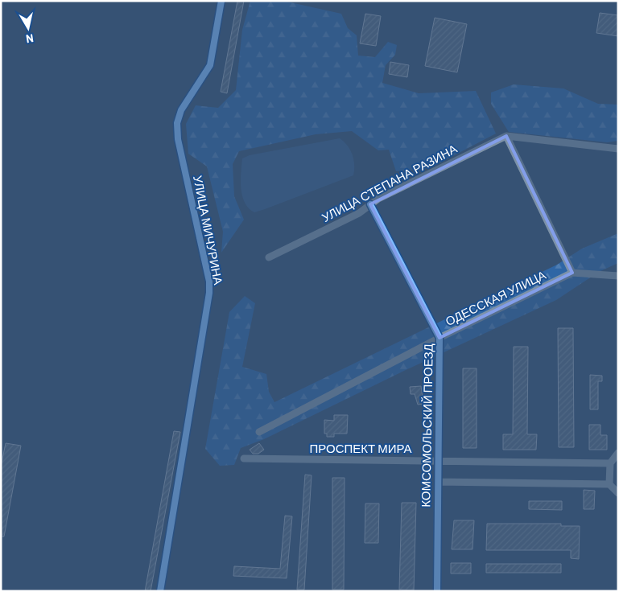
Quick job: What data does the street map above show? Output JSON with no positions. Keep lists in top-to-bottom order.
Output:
{
  "streets": {
    "street": [
      "УЛИЦА СТЕПАНА РАЗИНА",
      "УЛИЦА МИЧУРИНА",
      "ОДЕССКАЯ УЛИЦА",
      "КОМСОМОЛЬСКИЙ ПРОЕЗД",
      "ПРОСПЕКТ МИРА"
    ]
  },
  "crossings": [
    ["УЛИЦА СТЕПАНА РАЗИНА", "КОМСОМОЛЬСКИЙ ПРОЕЗД"],
    ["ОДЕССКАЯ УЛИЦА", "КОМСОМОЛЬСКИЙ ПРОЕЗД"],
    ["КОМСОМОЛЬСКИЙ ПРОЕЗД", "ПРОСПЕКТ МИРА"]
  ],
  "north": "bottom"
}
